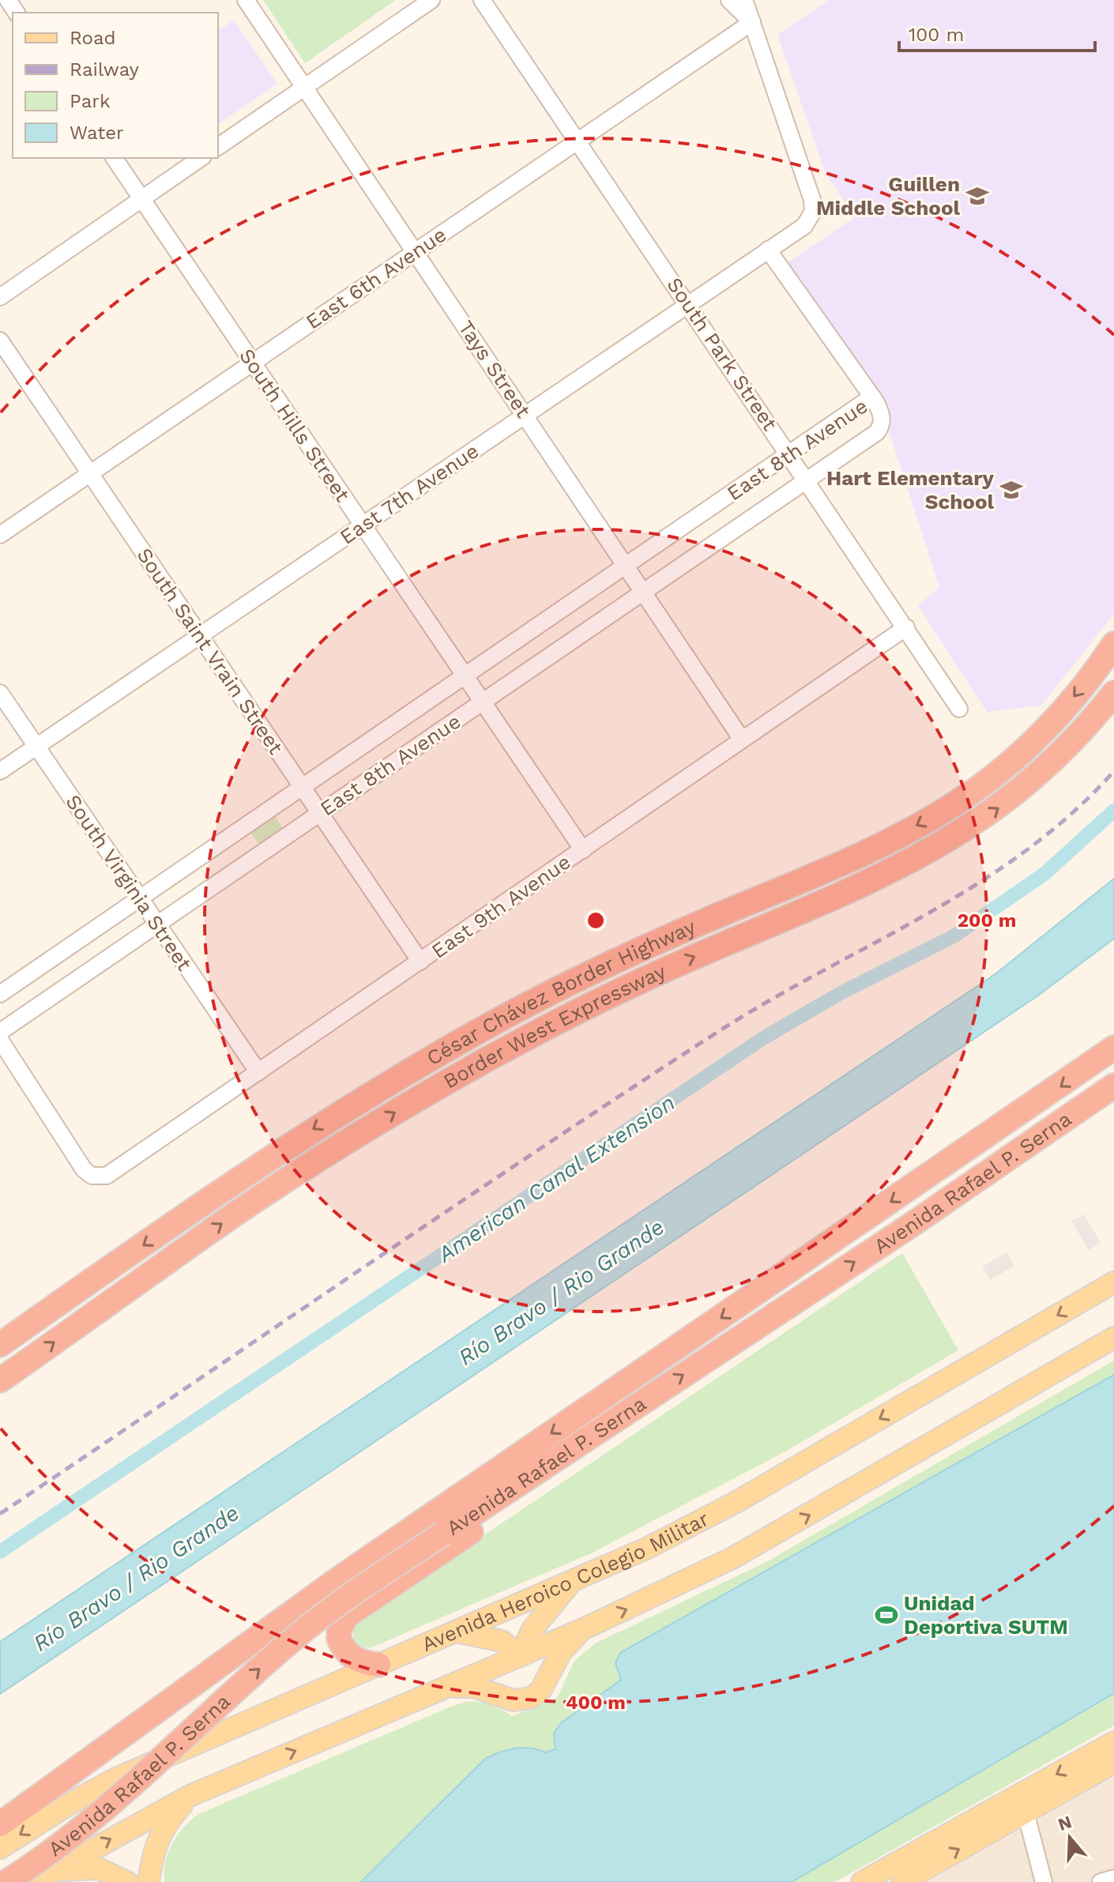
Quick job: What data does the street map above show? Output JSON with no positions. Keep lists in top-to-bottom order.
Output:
{
  "streets": {
    "highway": ["César Chávez Border Highway", "Border West Expressway", "Avenida Rafael P. Serna"],
    "main road": ["Avenida Heroico Colegio Militar"],
    "street": [
      "East 6th Avenue",
      "South Park Street",
      "Tays Street",
      "South Hills Street",
      "East 8th Avenue",
      "East 7th Avenue",
      "South Saint Vrain Street",
      "South Virginia Street",
      "East 9th Avenue"
    ]
  },
  "crossings": [
    ["East 6th Avenue", "South Park Street"],
    ["East 6th Avenue", "Tays Street"],
    ["East 6th Avenue", "South Hills Street"],
    ["East 6th Avenue", "East 7th Avenue"],
    ["East 6th Avenue", "South Saint Vrain Street"],
    ["South Park Street", "East 8th Avenue"],
    ["South Park Street", "East 7th Avenue"],
    ["South Park Street", "East 9th Avenue"],
    ["Tays Street", "East 8th Avenue"],
    ["Tays Street", "East 7th Avenue"],
    ["Tays Street", "East 9th Avenue"],
    ["South Hills Street", "East 8th Avenue"],
    ["South Hills Street", "East 7th Avenue"],
    ["South Hills Street", "East 9th Avenue"],
    ["East 8th Avenue", "South Saint Vrain Street"],
    ["East 8th Avenue", "South Virginia Street"],
    ["East 7th Avenue", "South Saint Vrain Street"],
    ["East 7th Avenue", "South Virginia Street"],
    ["South Saint Vrain Street", "East 9th Avenue"],
    ["South Virginia Street", "East 9th Avenue"]
  ],
  "one_way": ["César Chávez Border Highway", "Border West Expressway"],
  "water": ["American Canal Extension", "Río Bravo / Rio Grande"],
  "places": {
    "school or university": ["Guillen Middle School", "Hart Elementary School"],
    "sports": ["Unidad Deportiva SUTM"]
  },
  "legend": [
    "Road",
    "Railway",
    "Park",
    "Water"
  ],
  "scale_bar": "100 m",
  "north": "top",
  "rings": ["200 m", "400 m"]
}
